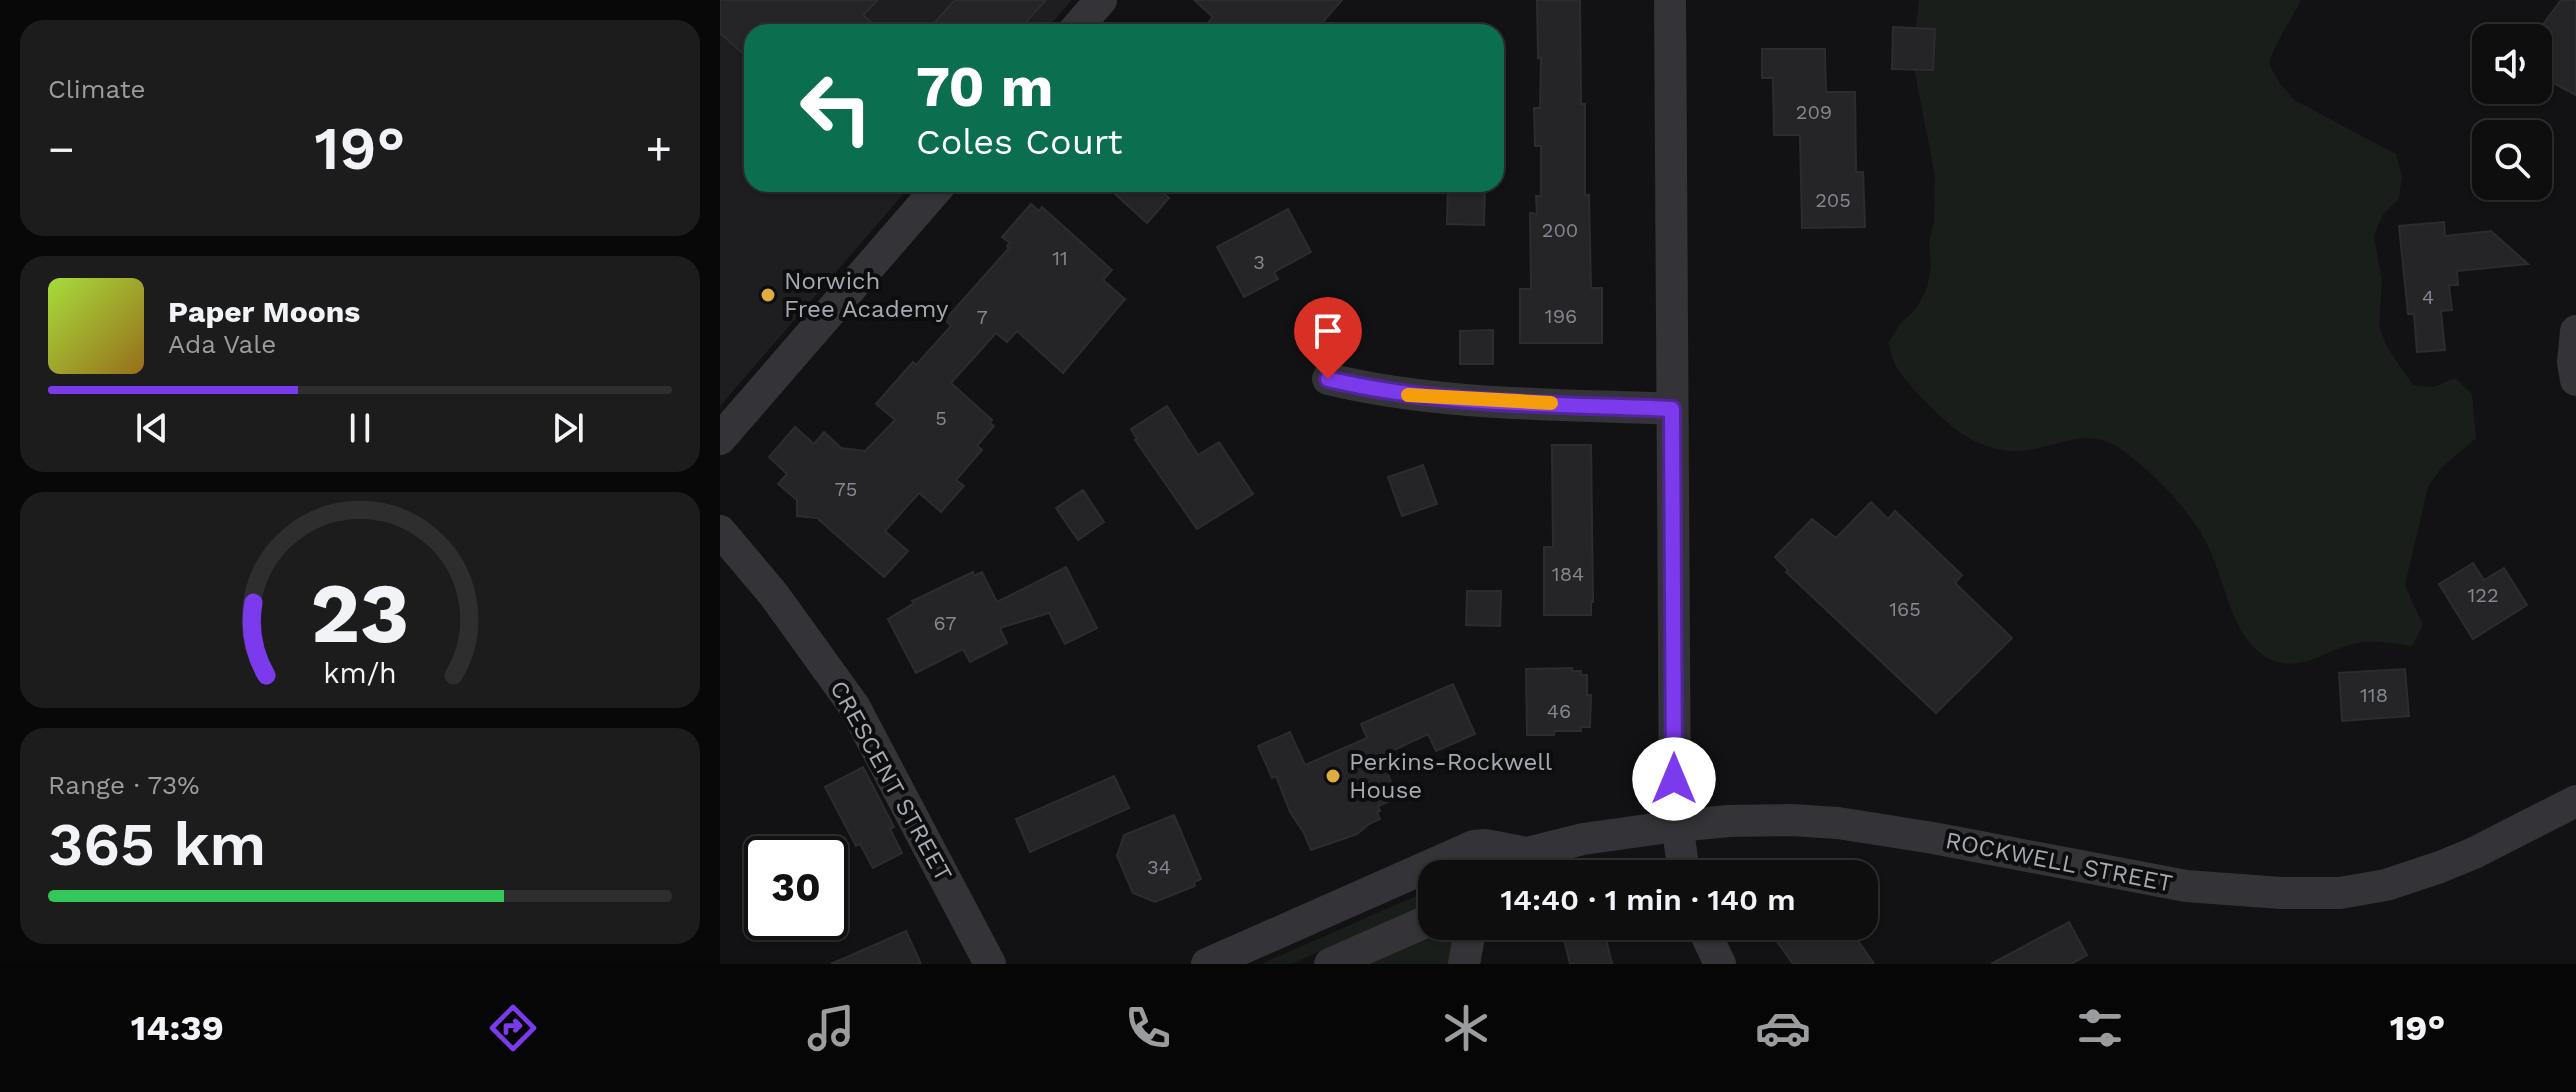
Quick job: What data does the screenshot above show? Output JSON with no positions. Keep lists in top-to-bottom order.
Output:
{
  "streets": {
    "street": ["CRESCENT STREET", "ROCKWELL STREET"]
  },
  "places": ["Norwich Free Academy", "Perkins-Rockwell House"],
  "house_numbers": [
    "209",
    "205",
    "200",
    "11",
    "3",
    "4",
    "196",
    "7",
    "5",
    "75",
    "184",
    "122",
    "165",
    "67",
    "118",
    "46",
    "34"
  ],
  "page": {
    "tile": [
      "Climate",
      ["Range · 73%", "365 km"]
    ],
    "turn": ["70 m", "Coles Court"],
    "heat": ["−", "19°", "+"],
    "song": ["Paper Moons", "Ada Vale"],
    "limit": "30",
    "trip": "14:40 · 1 min · 140 m",
    "tabs": ["14:39", "19°"],
    "gauge": ["23", "km/h"]
  }
}
